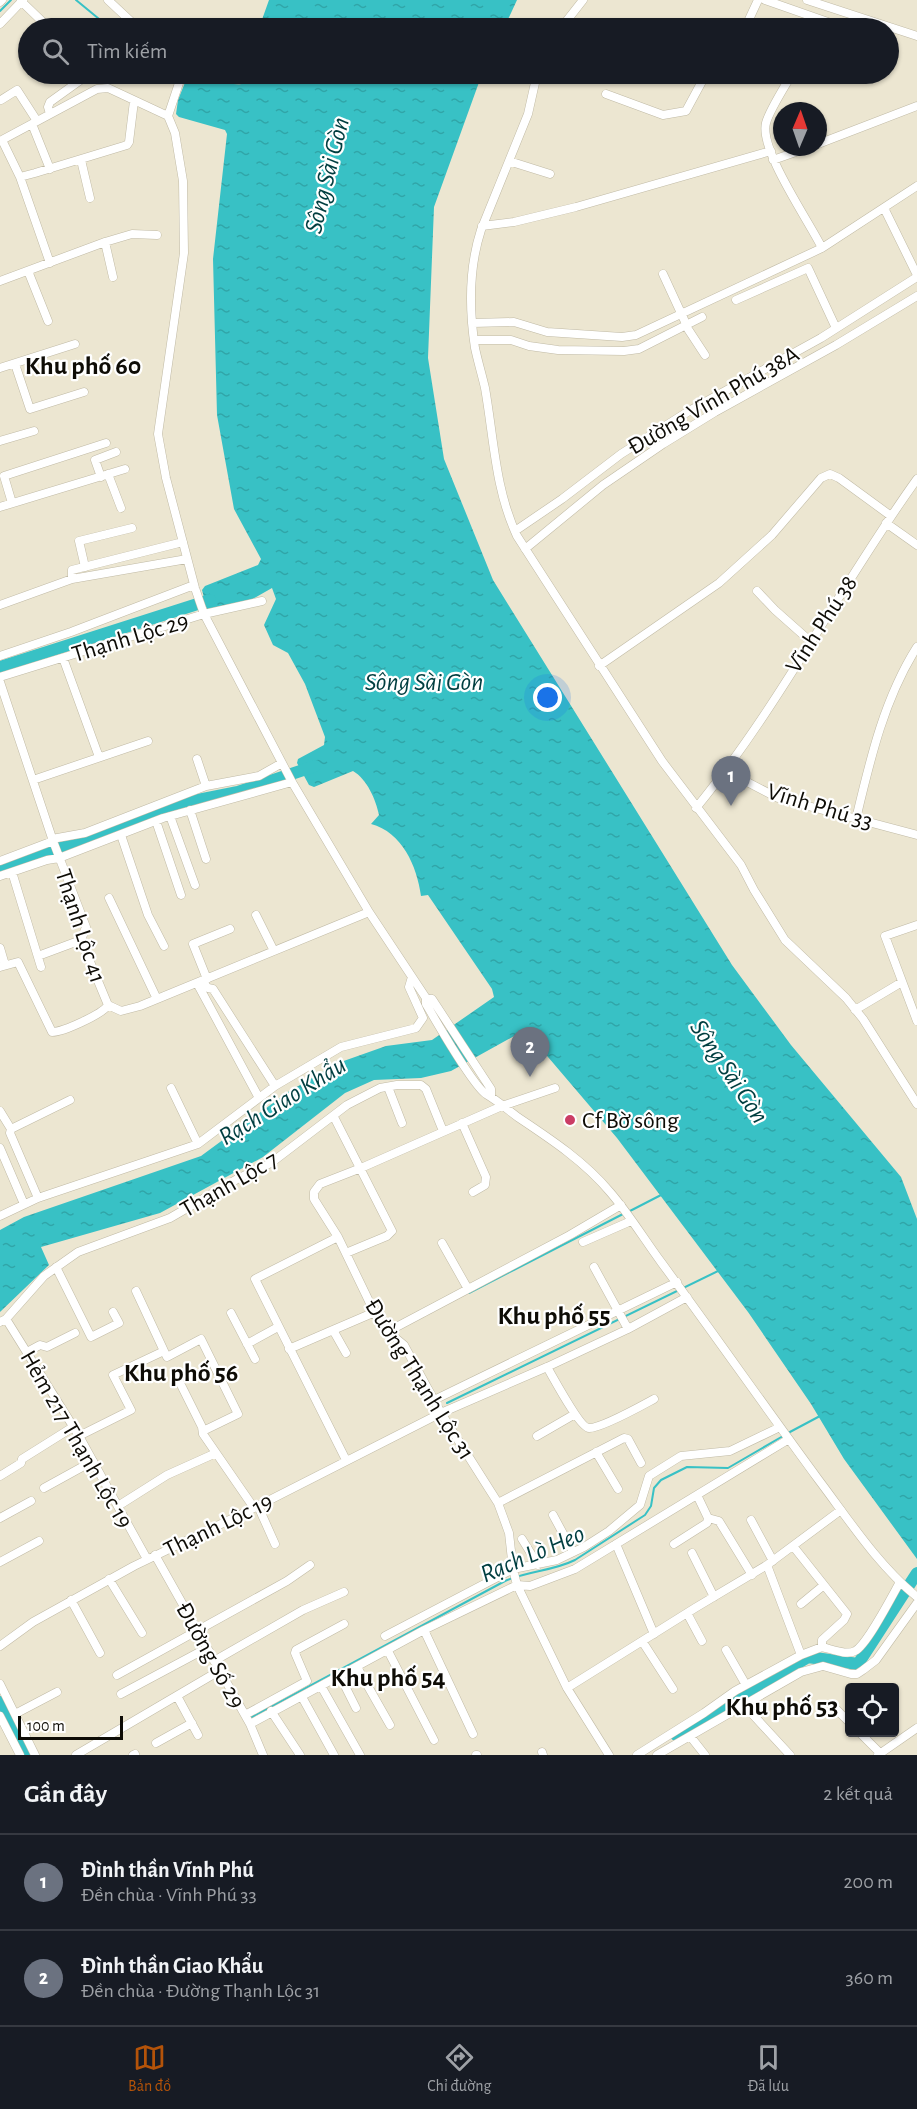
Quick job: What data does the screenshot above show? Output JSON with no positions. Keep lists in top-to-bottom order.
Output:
{
  "streets": {
    "street": [
      "Đường Vĩnh Phú 38A",
      "Vĩnh Phú 38",
      "Thạnh Lộc 29",
      "Vĩnh Phú 33",
      "Thạnh Lộc 41",
      "Thạnh Lộc 7",
      "Đường Thạnh Lộc 31",
      "Hẻm 217 Thạnh Lộc 19",
      "Thạnh Lộc 19",
      "Đường Số 29"
    ]
  },
  "crossings": [
    ["Vĩnh Phú 38", "Vĩnh Phú 33"],
    ["Thạnh Lộc 7", "Đường Thạnh Lộc 31"],
    ["Thạnh Lộc 7", "Hẻm 217 Thạnh Lộc 19"],
    ["Đường Thạnh Lộc 31", "Thạnh Lộc 19"],
    ["Hẻm 217 Thạnh Lộc 19", "Thạnh Lộc 19"],
    ["Thạnh Lộc 19", "Đường Số 29"]
  ],
  "districts": [
    "Khu phố 60",
    "Khu phố 55",
    "Khu phố 56",
    "Khu phố 54",
    "Khu phố 53"
  ],
  "water": ["Sông Sài Gòn", "Rạch Giao Khẩu", "Rạch Lò Heo"],
  "places": ["Cf Bờ sông"],
  "scale_bar": "100 m",
  "north": "top",
  "page": {
    "search": "Tìm kiếm",
    "pins": ["1", "2"],
    "scale": "100 m",
    "heading": ["Gần đây", "2 kết quả"],
    "list": [
      {
        "mark": "1",
        "name": "Đình thần Vĩnh Phú",
        "note": "Đền chùa · Vĩnh Phú 33",
        "value": "200 m"
      },
      {
        "mark": "2",
        "name": "Đình thần Giao Khẩu",
        "note": "Đền chùa · Đường Thạnh Lộc 31",
        "value": "360 m"
      }
    ],
    "nav": ["Bản đồ", "Chỉ đường", "Đã lưu"]
  }
}
